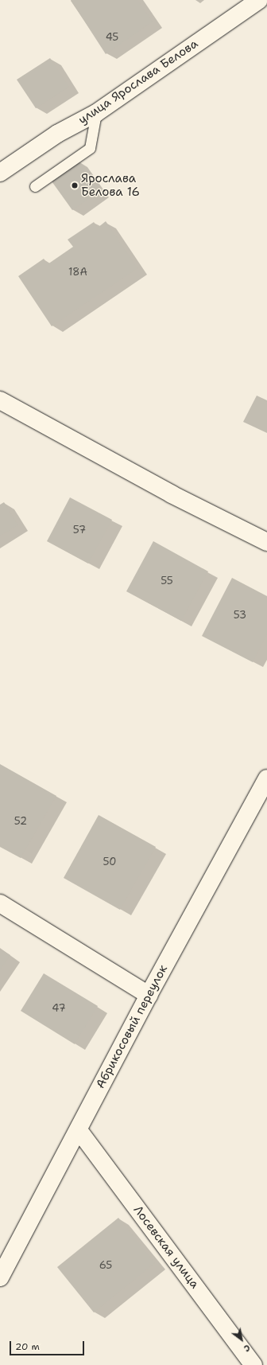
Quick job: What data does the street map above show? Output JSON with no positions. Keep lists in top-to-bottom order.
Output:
{
  "streets": {
    "street": ["улица Ярослава Белова", "Абрикосовый переулок", "Лосевская улица"]
  },
  "crossings": [
    ["Абрикосовый переулок", "Лосевская улица"]
  ],
  "places": ["Ярослава Белова 16"],
  "house_numbers": [
    "45",
    "18А",
    "57",
    "55",
    "53",
    "52",
    "50",
    "47",
    "65"
  ],
  "scale_bar": "20 m",
  "north": "bottom right"
}
